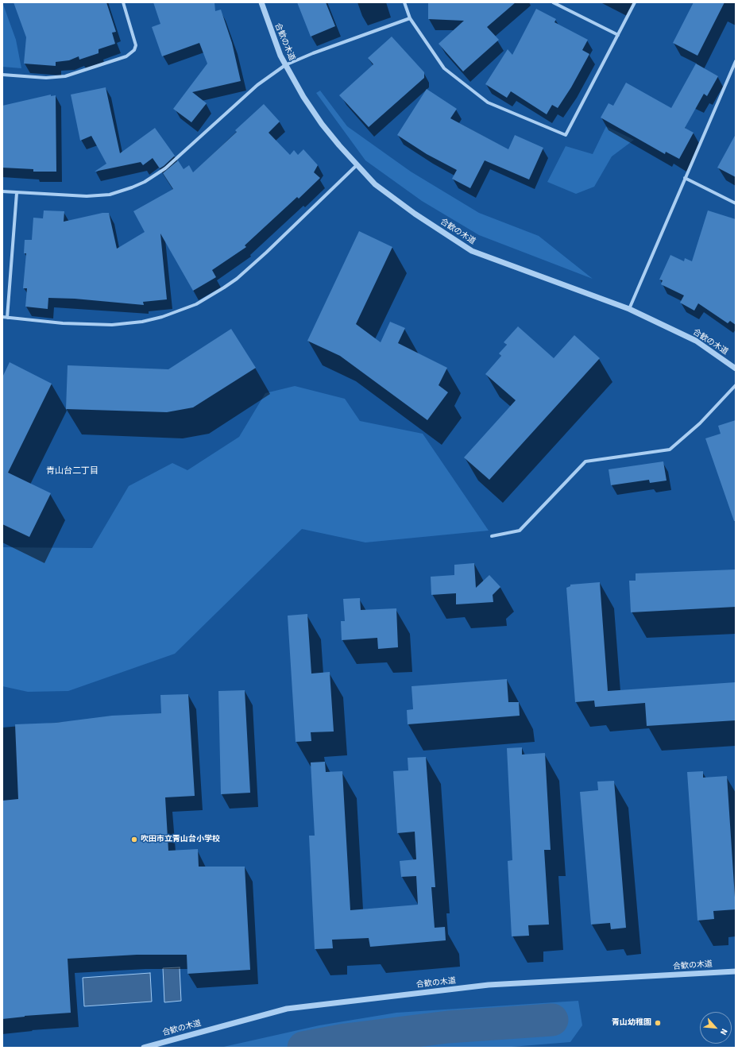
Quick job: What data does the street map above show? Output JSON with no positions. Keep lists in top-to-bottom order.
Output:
{
  "streets": {
    "street": ["合歓の木道"]
  },
  "districts": ["青山台二丁目"],
  "places": ["吹田市立青山台小学校", "青山幼稚園"],
  "north": "bottom right"
}
